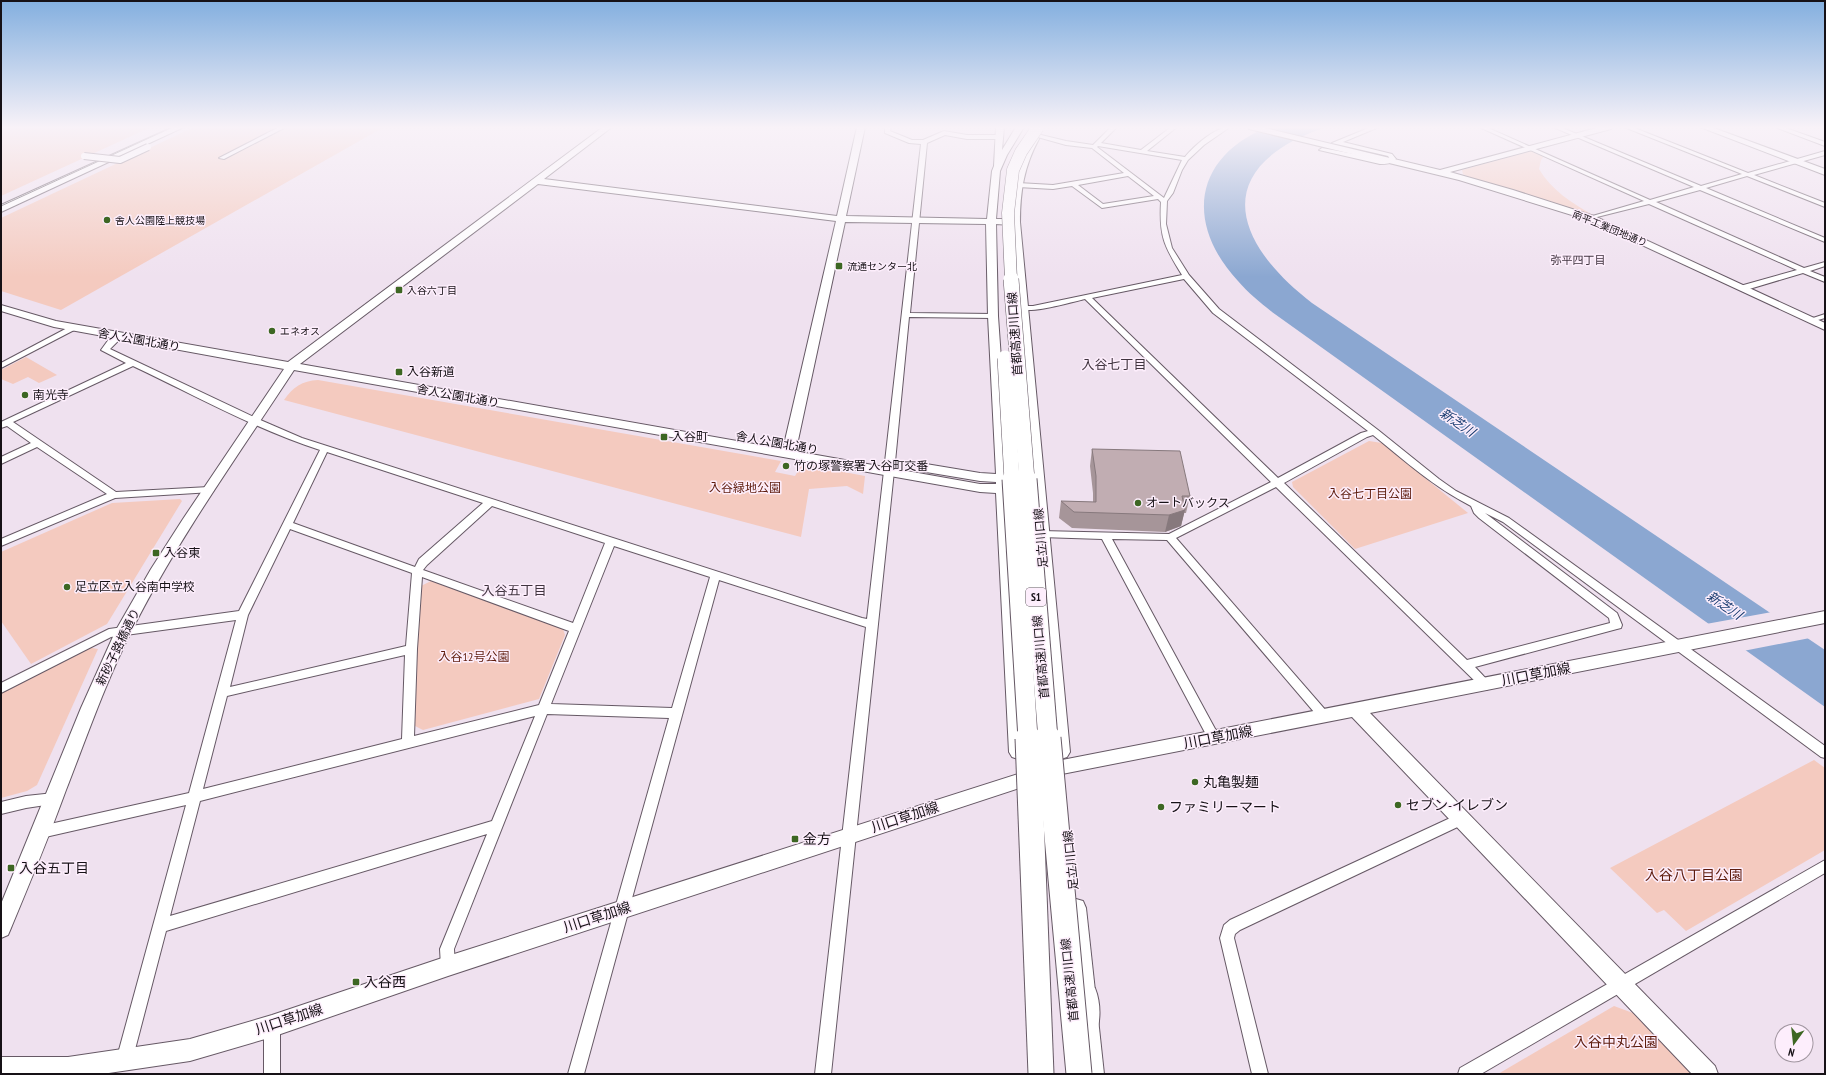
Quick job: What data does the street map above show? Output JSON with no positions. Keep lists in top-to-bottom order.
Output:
{
  "streets": {
    "highway": ["首都高速川口線", "S1"],
    "street": [
      "南平工業団地通り",
      "舎人公園北通り",
      "足立川口線",
      "新砂子路橋通り",
      "川口草加線"
    ]
  },
  "crossings": [
    ["舎人公園北通り", "足立川口線"],
    ["舎人公園北通り", "新砂子路橋通り"],
    ["足立川口線", "川口草加線"]
  ],
  "districts": ["弥平四丁目", "入谷七丁目", "入谷五丁目"],
  "water": ["新芝川"],
  "parks": [
    "入谷緑地公園",
    "入谷七丁目公園",
    "入谷12号公園",
    "入谷八丁目公園",
    "入谷中丸公園"
  ],
  "places": {
    "other": [
      "舎人公園陸上競技場",
      "エネオス",
      "南光寺",
      "竹の塚警察署 入谷町交番",
      "オートバックス",
      "足立区立入谷南中学校",
      "丸亀製麺",
      "セブン-イレブン",
      "ファミリーマート"
    ],
    "transit": [
      "流通センター北",
      "入谷六丁目",
      "入谷新道",
      "入谷町",
      "入谷東",
      "金方",
      "入谷五丁目",
      "入谷西"
    ]
  },
  "north": "bottom"
}
